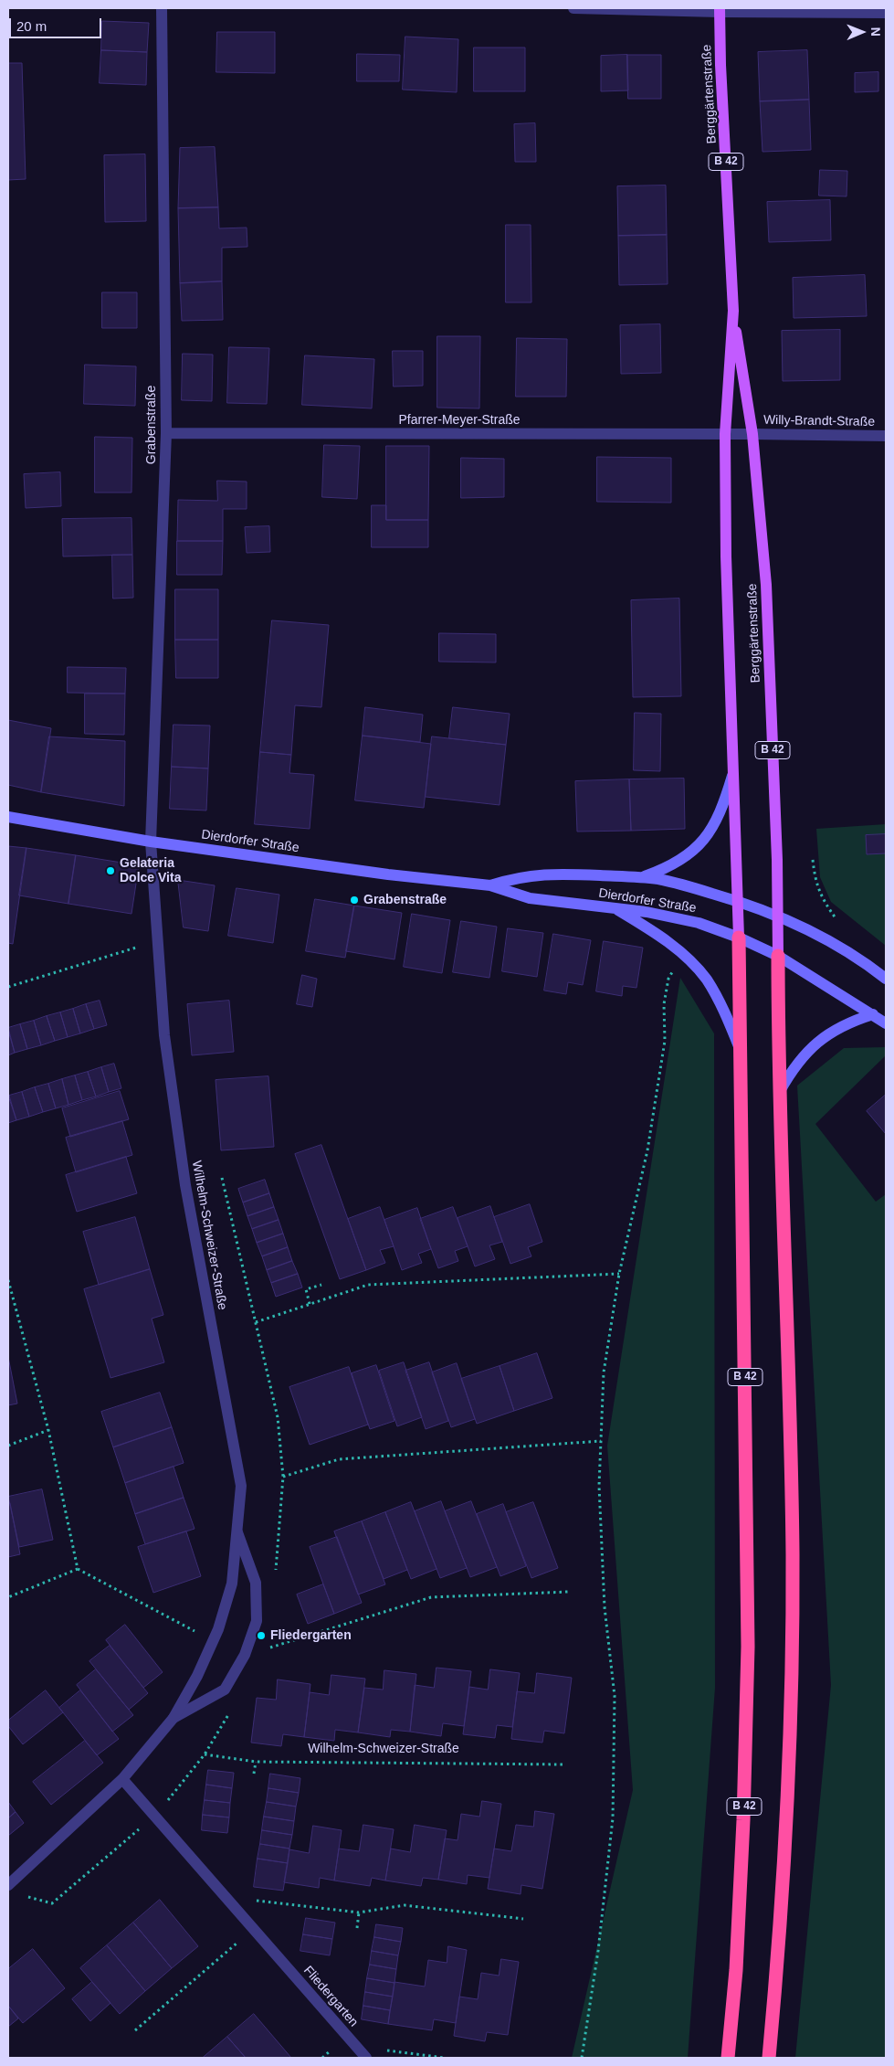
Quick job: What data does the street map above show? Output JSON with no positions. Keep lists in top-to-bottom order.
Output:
{
  "streets": {
    "highway": ["B 42"],
    "main road": ["Berggärtenstraße"],
    "street": [
      "Pfarrer-Meyer-Straße",
      "Willy-Brandt-Straße",
      "Grabenstraße",
      "Dierdorfer Straße",
      "Wilhelm-Schweizer-Straße",
      "Fliedergarten"
    ]
  },
  "crossings": [
    ["Berggärtenstraße", "B 42"],
    ["Berggärtenstraße", "Pfarrer-Meyer-Straße"],
    ["Berggärtenstraße", "Willy-Brandt-Straße"],
    ["Berggärtenstraße", "Dierdorfer Straße"],
    ["B 42", "Dierdorfer Straße"],
    ["Pfarrer-Meyer-Straße", "Willy-Brandt-Straße"],
    ["Pfarrer-Meyer-Straße", "Grabenstraße"],
    ["Grabenstraße", "Dierdorfer Straße"],
    ["Grabenstraße", "Wilhelm-Schweizer-Straße"],
    ["Dierdorfer Straße", "Wilhelm-Schweizer-Straße"],
    ["Wilhelm-Schweizer-Straße", "Fliedergarten"]
  ],
  "places": ["Gelateria Dolce Vita", "Grabenstraße", "Fliedergarten"],
  "scale_bar": "20 m",
  "north": "right"
}
